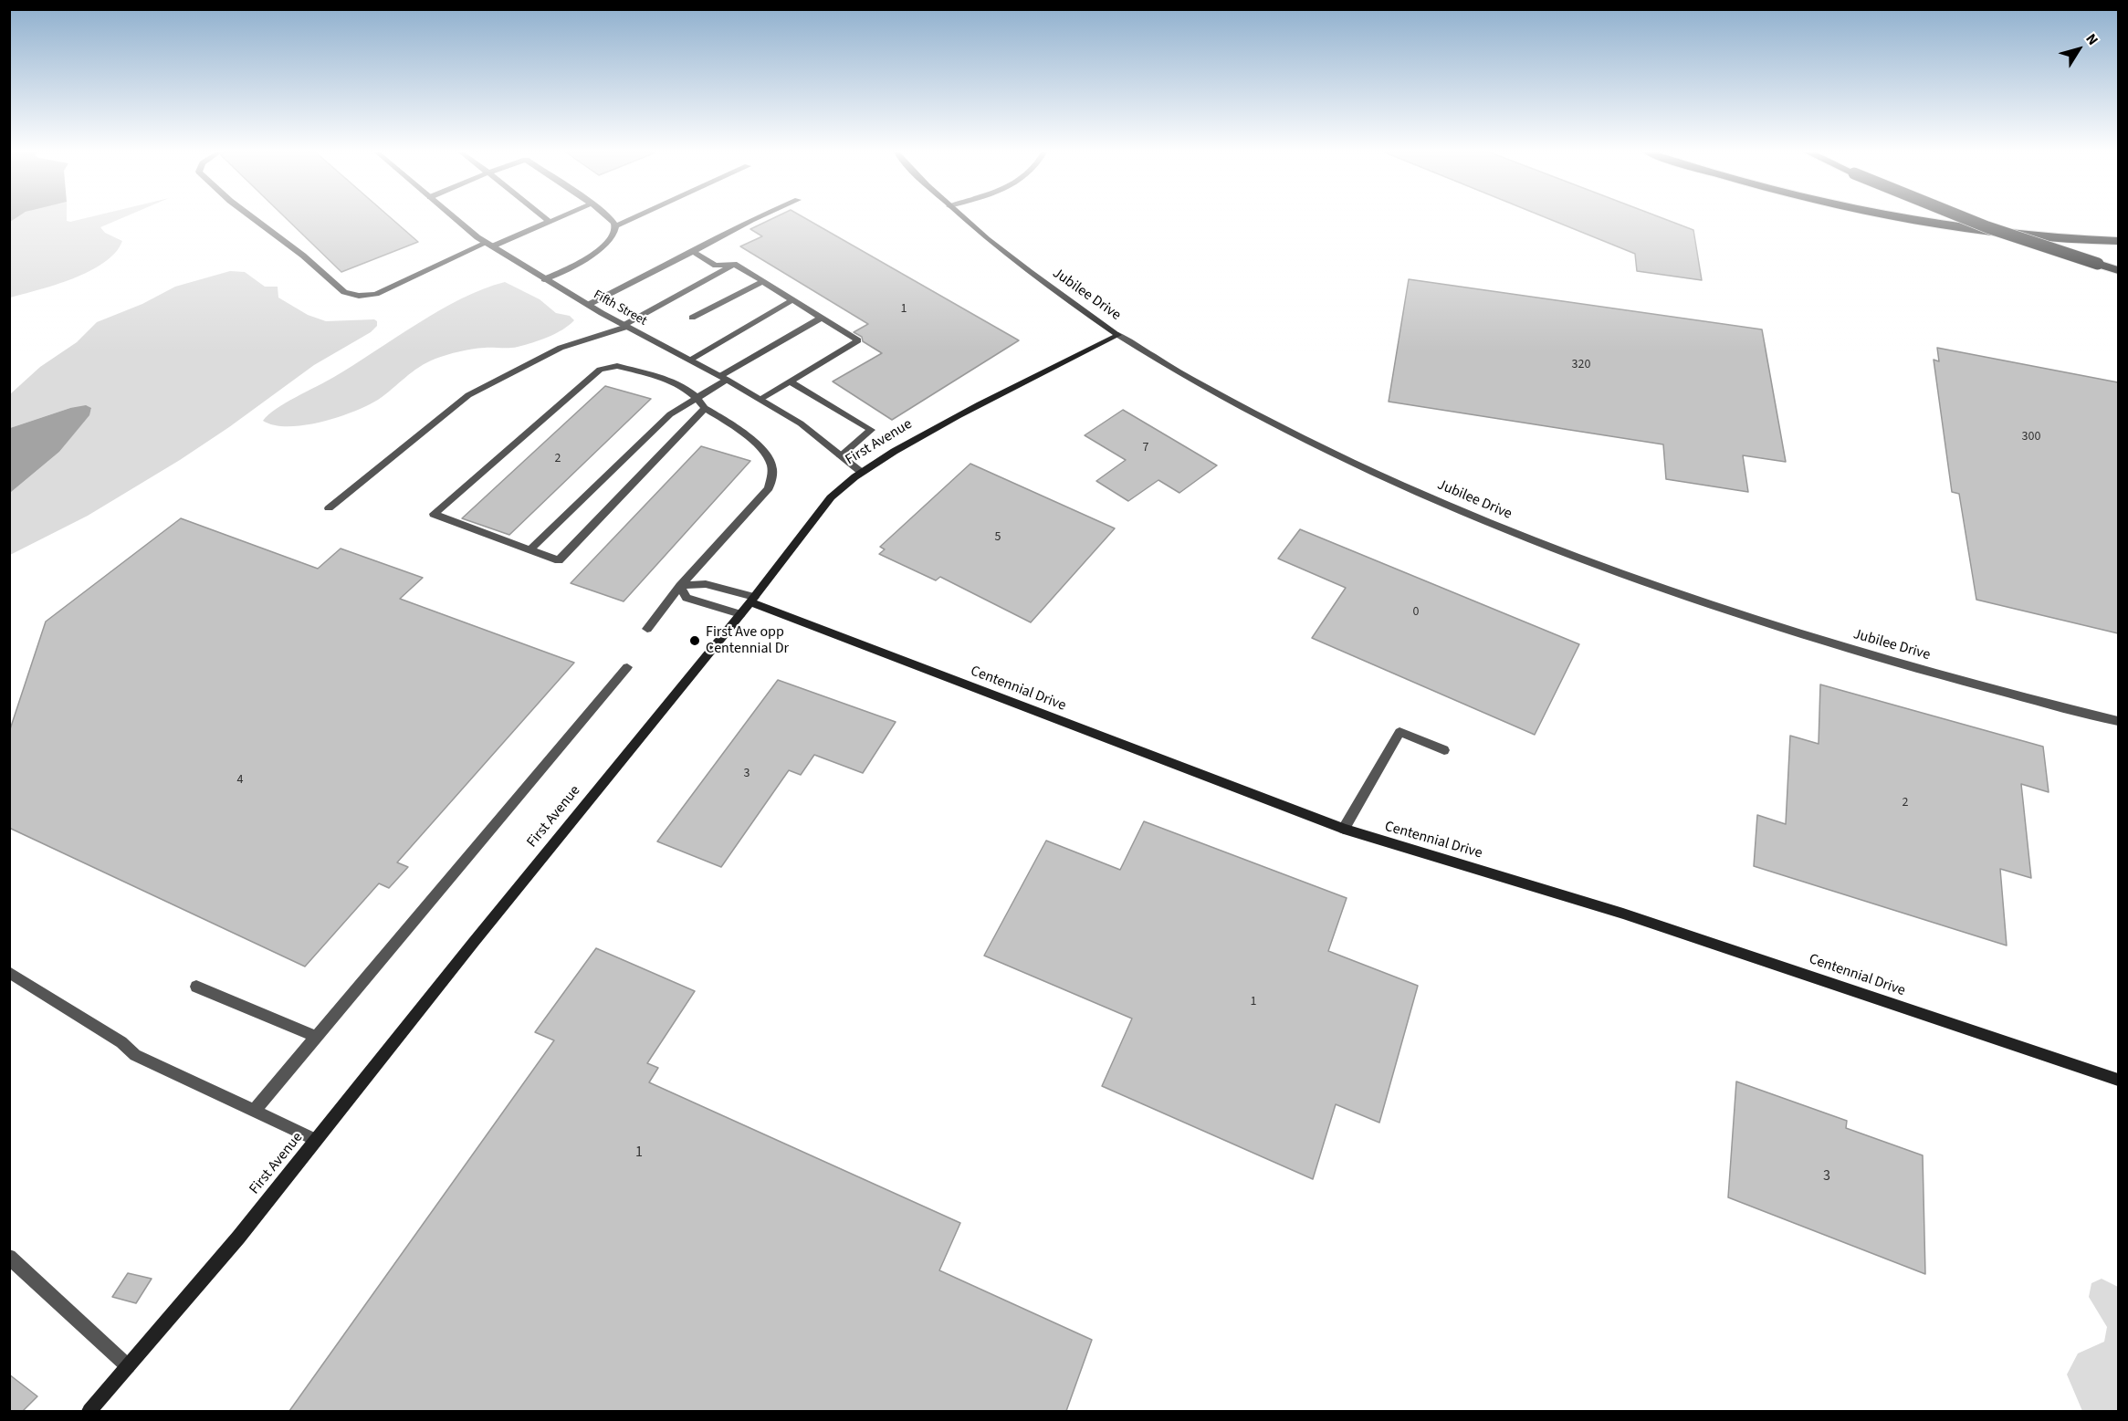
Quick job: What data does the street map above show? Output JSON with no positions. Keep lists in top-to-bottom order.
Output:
{
  "streets": {
    "street": [
      "Jubilee Drive",
      "Fifth Street",
      "First Avenue",
      "Centennial Drive"
    ]
  },
  "crossings": [
    ["Jubilee Drive", "First Avenue"],
    ["Fifth Street", "First Avenue"],
    ["First Avenue", "Centennial Drive"]
  ],
  "places": ["First Ave opp Centennial Dr"],
  "house_numbers": [
    "1",
    "320",
    "300",
    "7",
    "2",
    "5",
    "0",
    "3",
    "4",
    "2",
    "1",
    "1",
    "3"
  ],
  "north": "top right"
}
